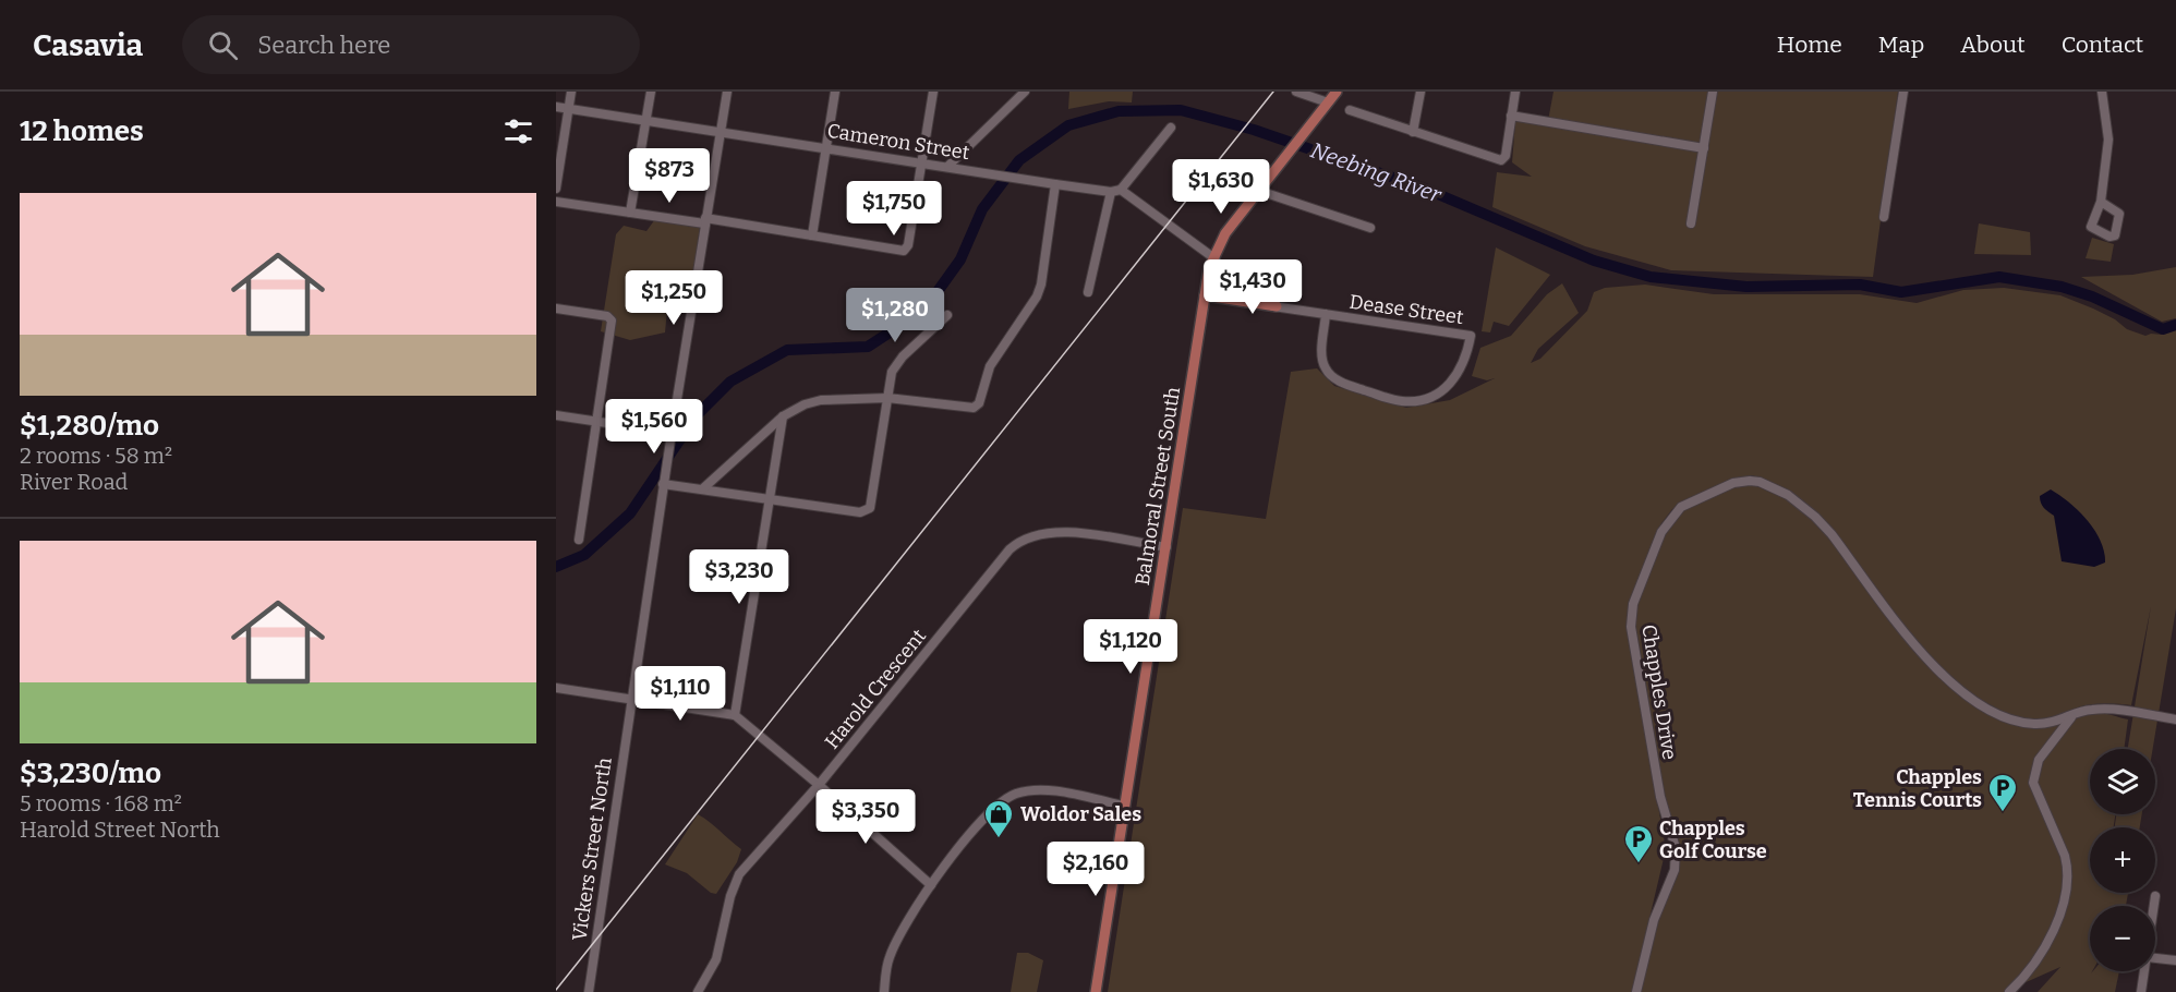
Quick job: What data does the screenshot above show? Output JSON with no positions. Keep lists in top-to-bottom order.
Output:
{
  "streets": {
    "main road": ["Balmoral Street South"],
    "street": [
      "Cameron Street",
      "Dease Street",
      "Harold Crescent",
      "Chapples Drive",
      "Vickers Street North"
    ]
  },
  "crossings": [
    ["Cameron Street", "Vickers Street North"],
    ["Dease Street", "Balmoral Street South"],
    ["Balmoral Street South", "Harold Crescent"]
  ],
  "water": ["Neebing River"],
  "places": {
    "parking": ["Chapples Tennis Courts", "Chapples Golf Course"],
    "shop": ["Woldor Sales"]
  },
  "page": {
    "header": "Casavia",
    "search": "Search here",
    "nav": [
      "Home",
      "Map",
      "About",
      "Contact"
    ],
    "heading": "12 homes",
    "price": [
      "$873",
      "$1,630",
      "$1,750",
      "$1,430",
      "$1,250",
      "$1,280",
      "$1,560",
      "$3,230",
      "$1,120",
      "$1,110",
      "$3,350",
      "$2,160"
    ],
    "list": [
      {
        "name": "$1,280/mo",
        "note": "2 rooms · 58 m² · River Road"
      },
      {
        "name": "$3,230/mo",
        "note": "5 rooms · 168 m² · Harold Street North"
      }
    ],
    "map_buttons": ["+", "−"]
  }
}
